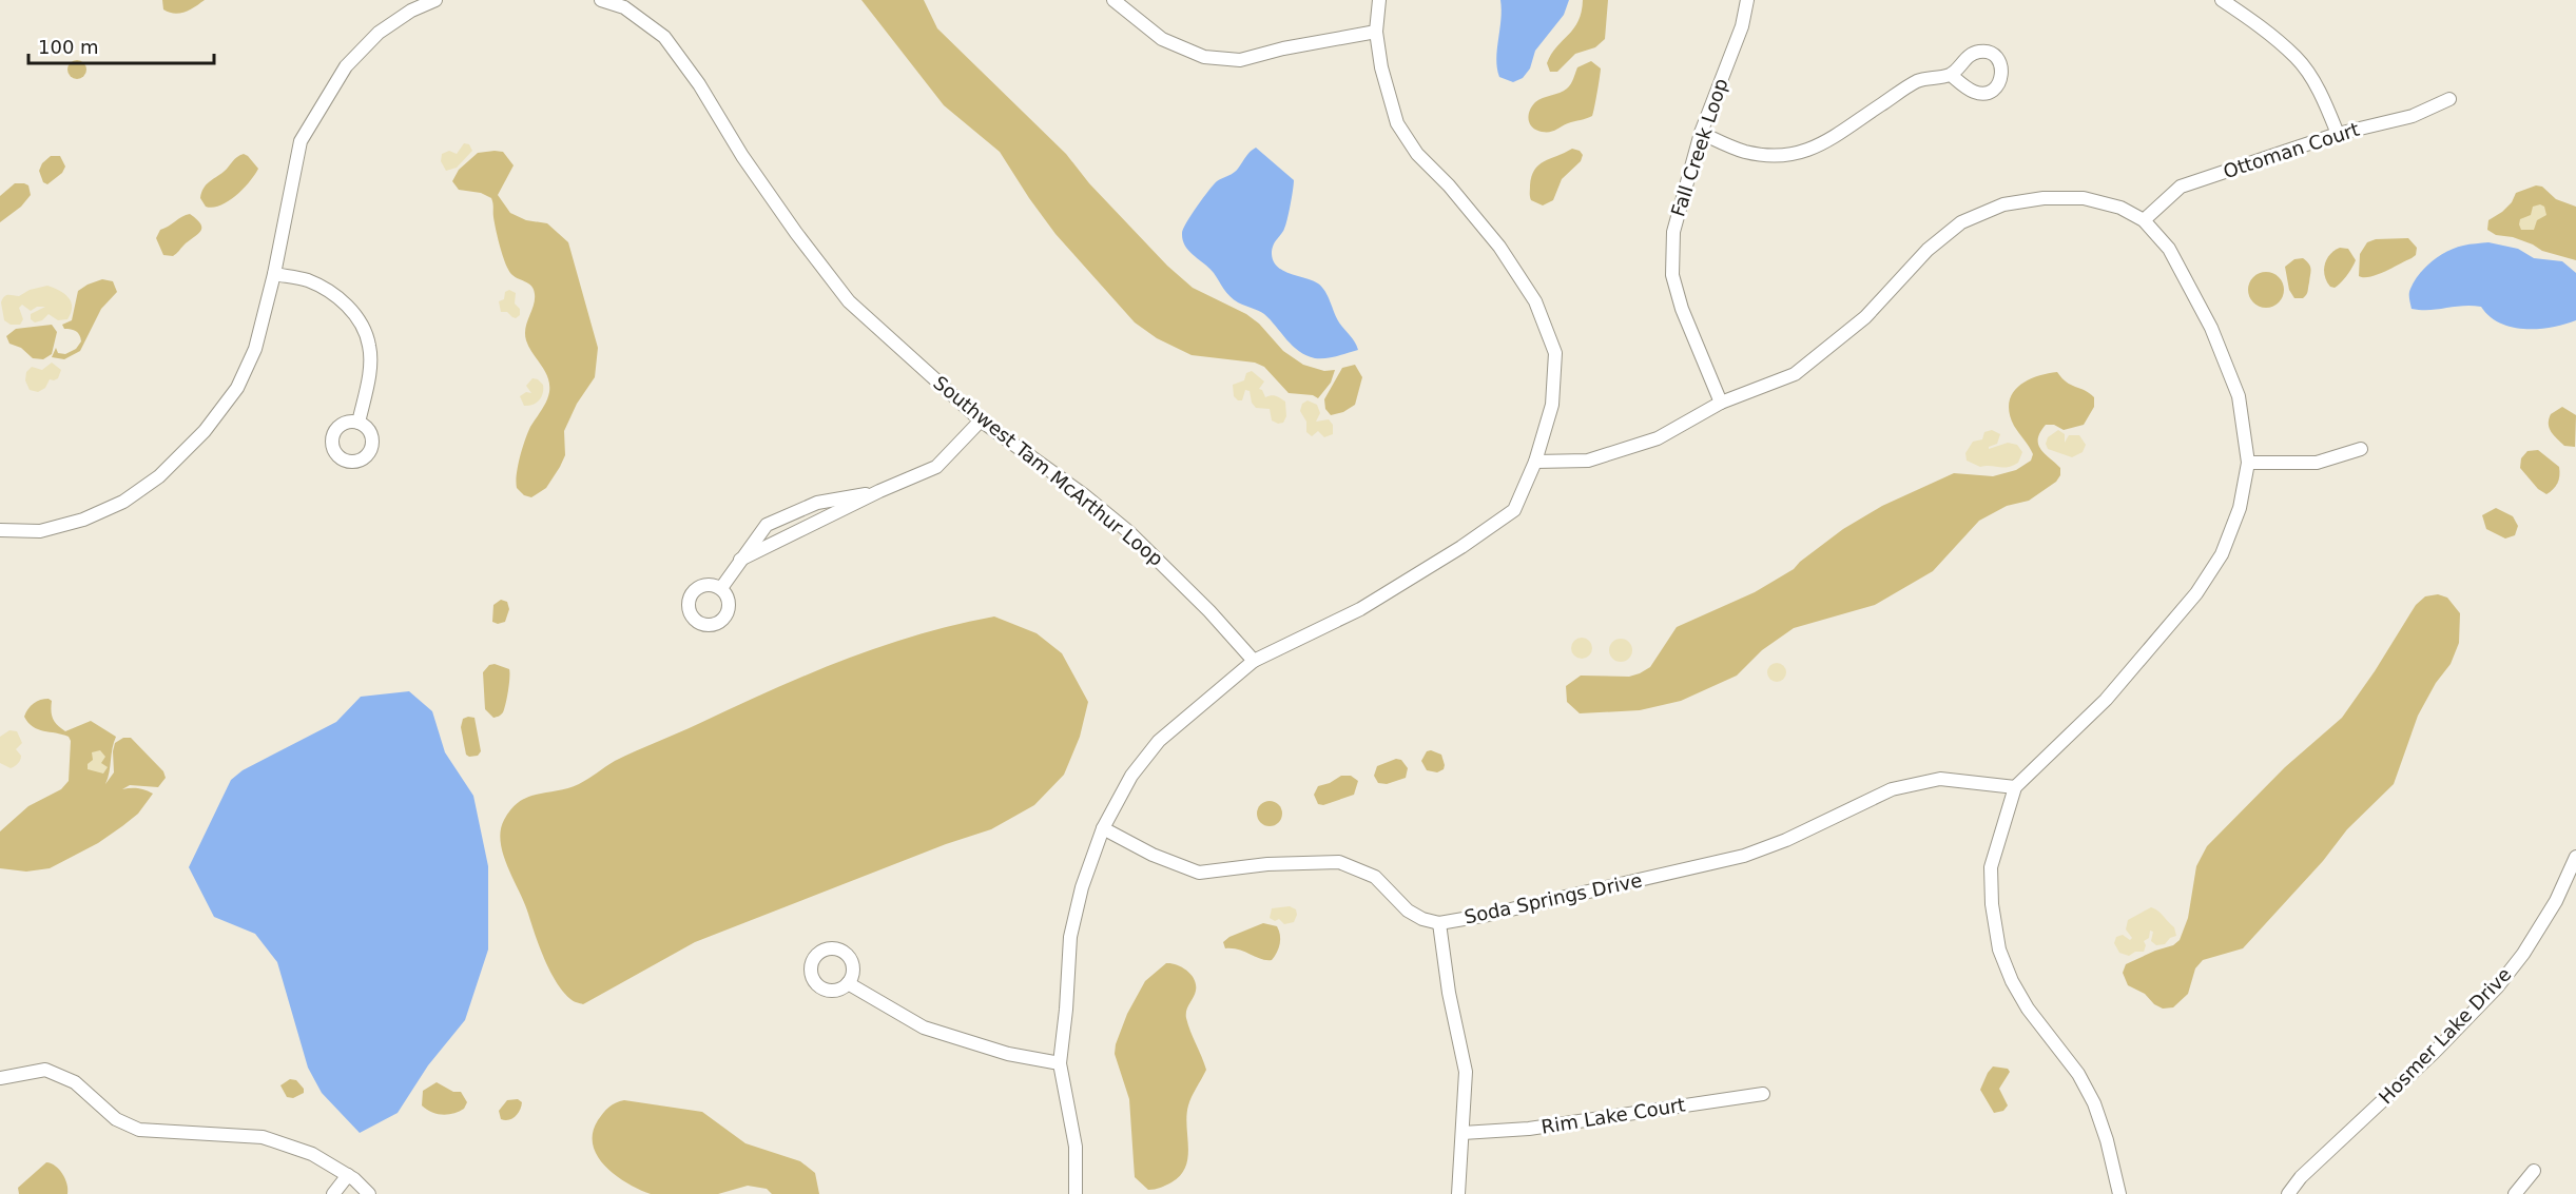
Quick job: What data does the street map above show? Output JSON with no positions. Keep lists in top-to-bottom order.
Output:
{
  "streets": {
    "street": [
      "Fall Creek Loop",
      "Ottoman Court",
      "Southwest Tam McArthur Loop",
      "Soda Springs Drive",
      "Hosmer Lake Drive",
      "Rim Lake Court"
    ]
  },
  "scale_bar": "100 m"
}
